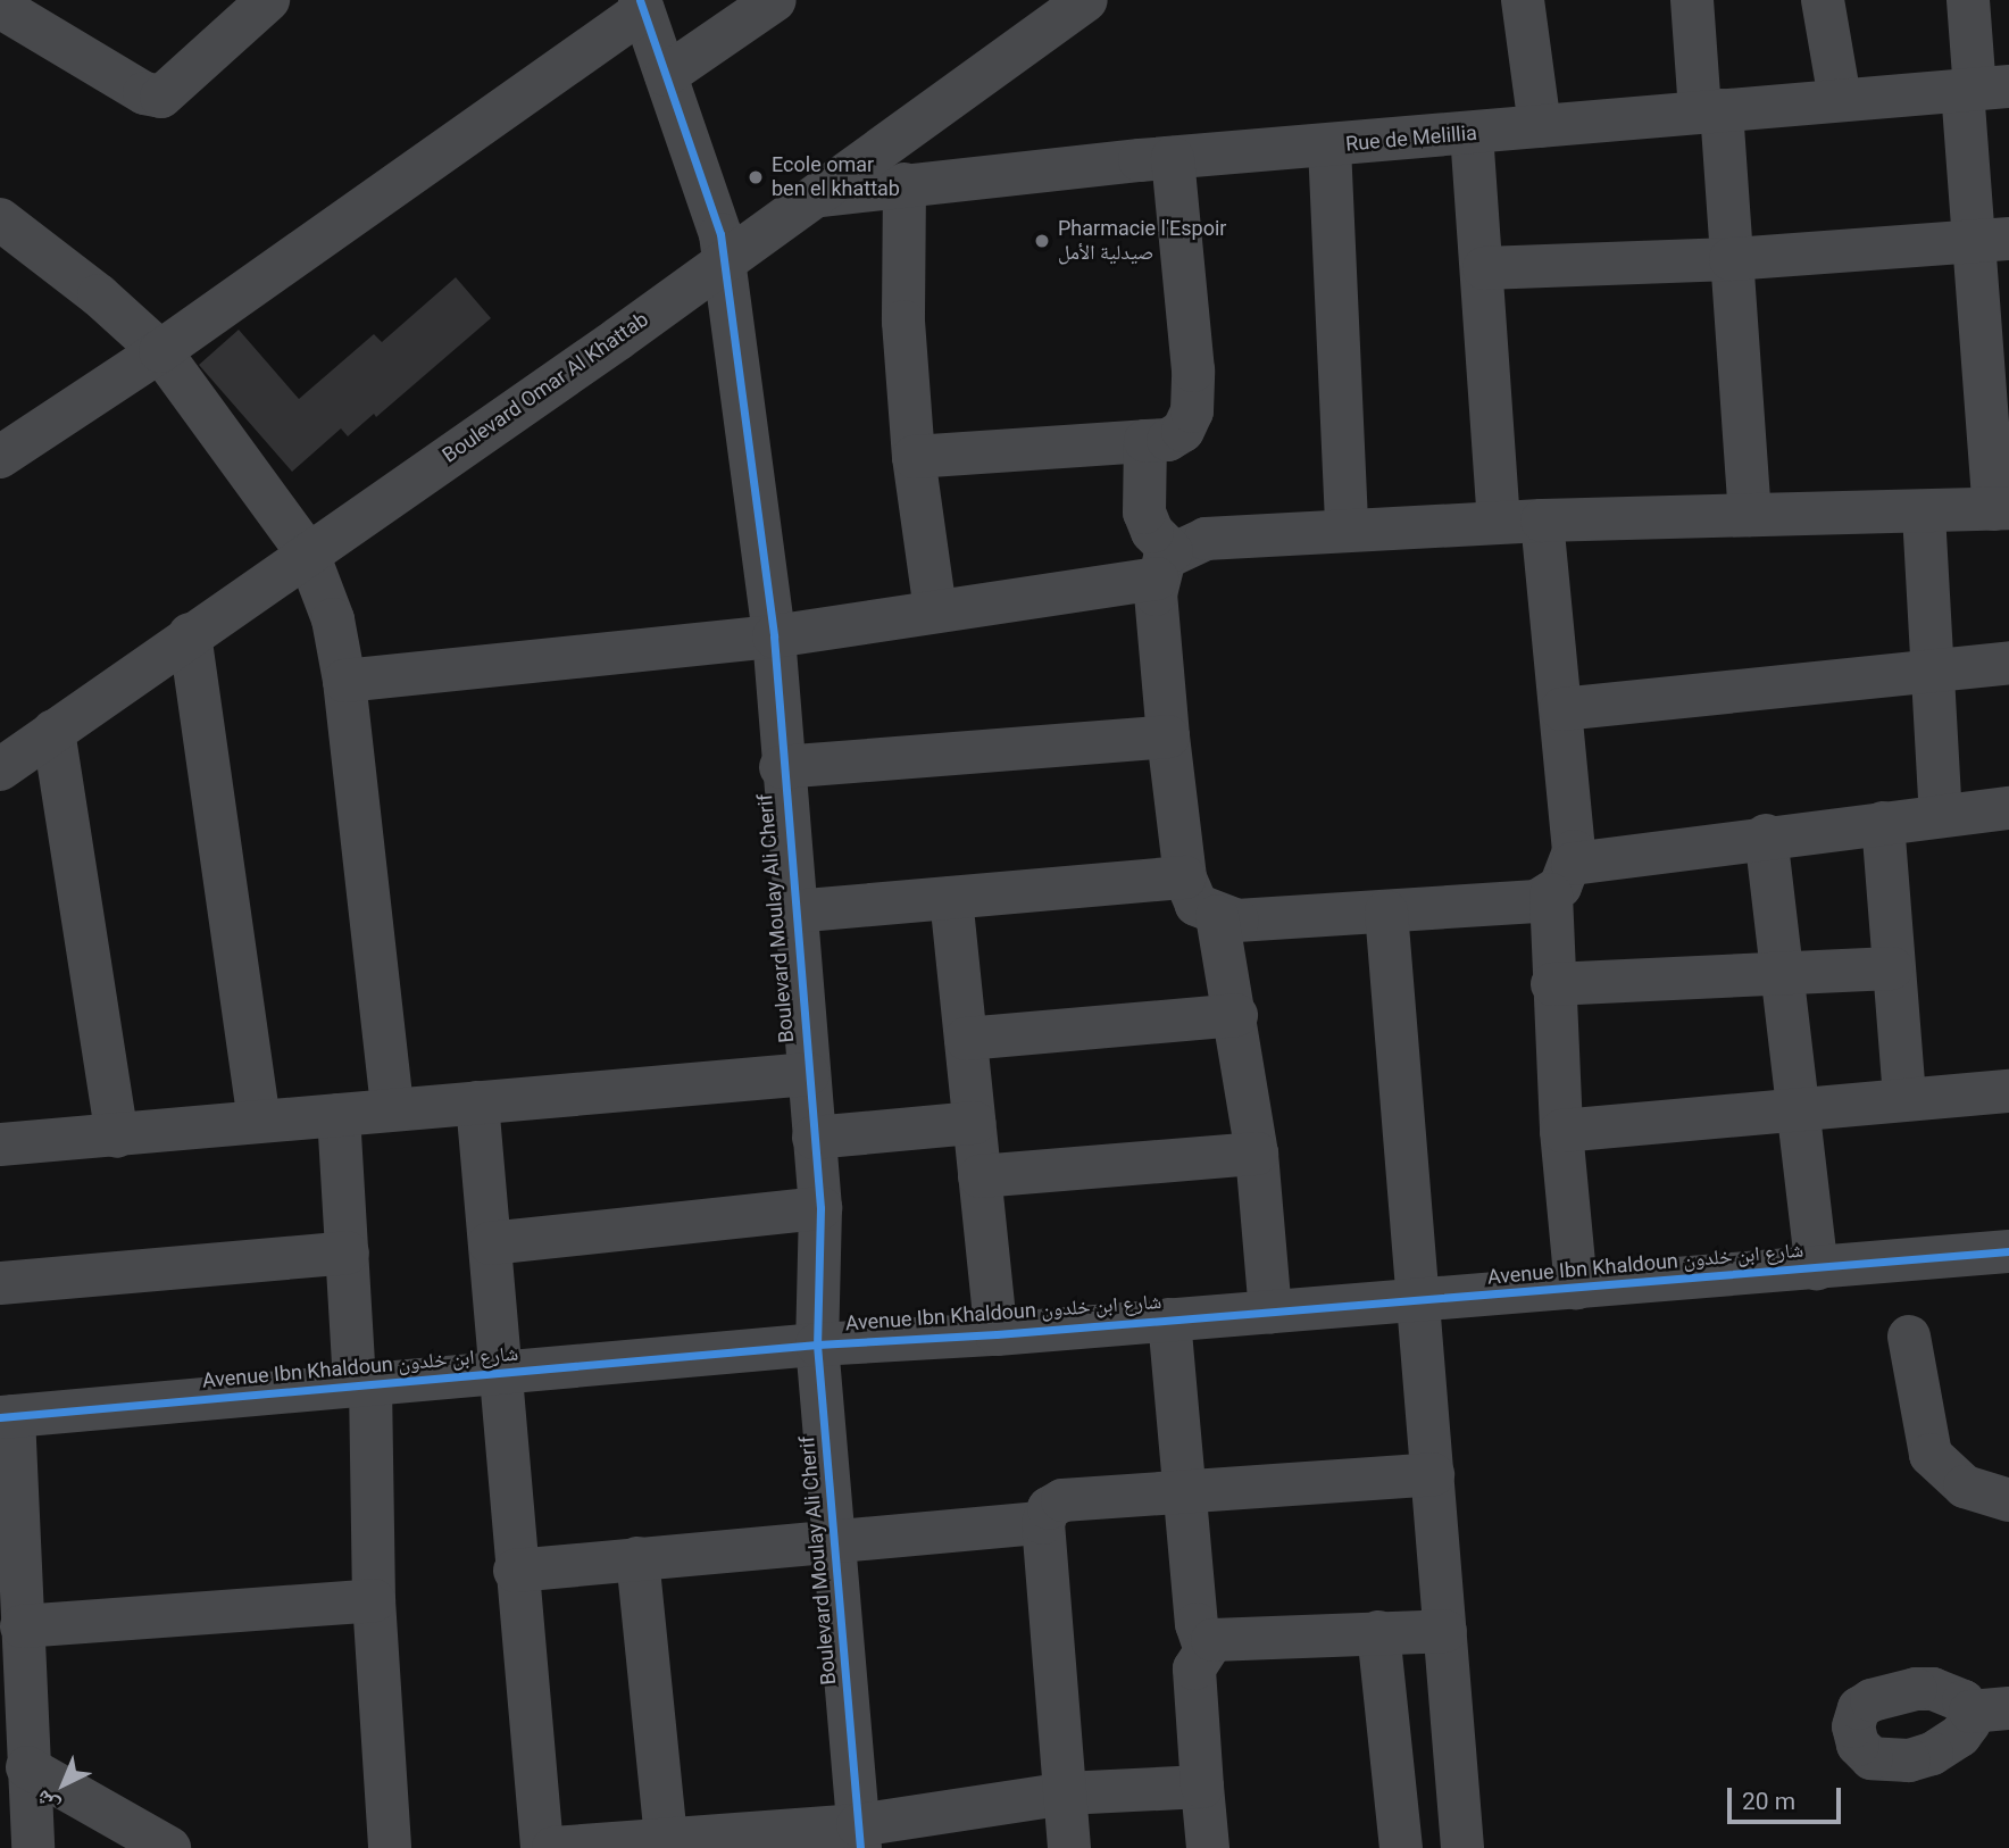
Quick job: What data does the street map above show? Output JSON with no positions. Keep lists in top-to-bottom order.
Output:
{
  "streets": {
    "street": [
      "Rue de Melillia",
      "Boulevard Omar Al Khattab",
      "Boulevard Moulay Ali Cherif",
      "Avenue Ibn Khaldoun شارع ابن خلدون"
    ]
  },
  "crossings": [
    ["Rue de Melillia", "Boulevard Omar Al Khattab"],
    ["Boulevard Omar Al Khattab", "Boulevard Moulay Ali Cherif"],
    ["Boulevard Moulay Ali Cherif", "Avenue Ibn Khaldoun شارع ابن خلدون"]
  ],
  "places": ["Ecole omar ben el khattab", "Pharmacie l'Espoir صيدلية الأمل"],
  "scale_bar": "20 m",
  "north": "bottom left"
}
